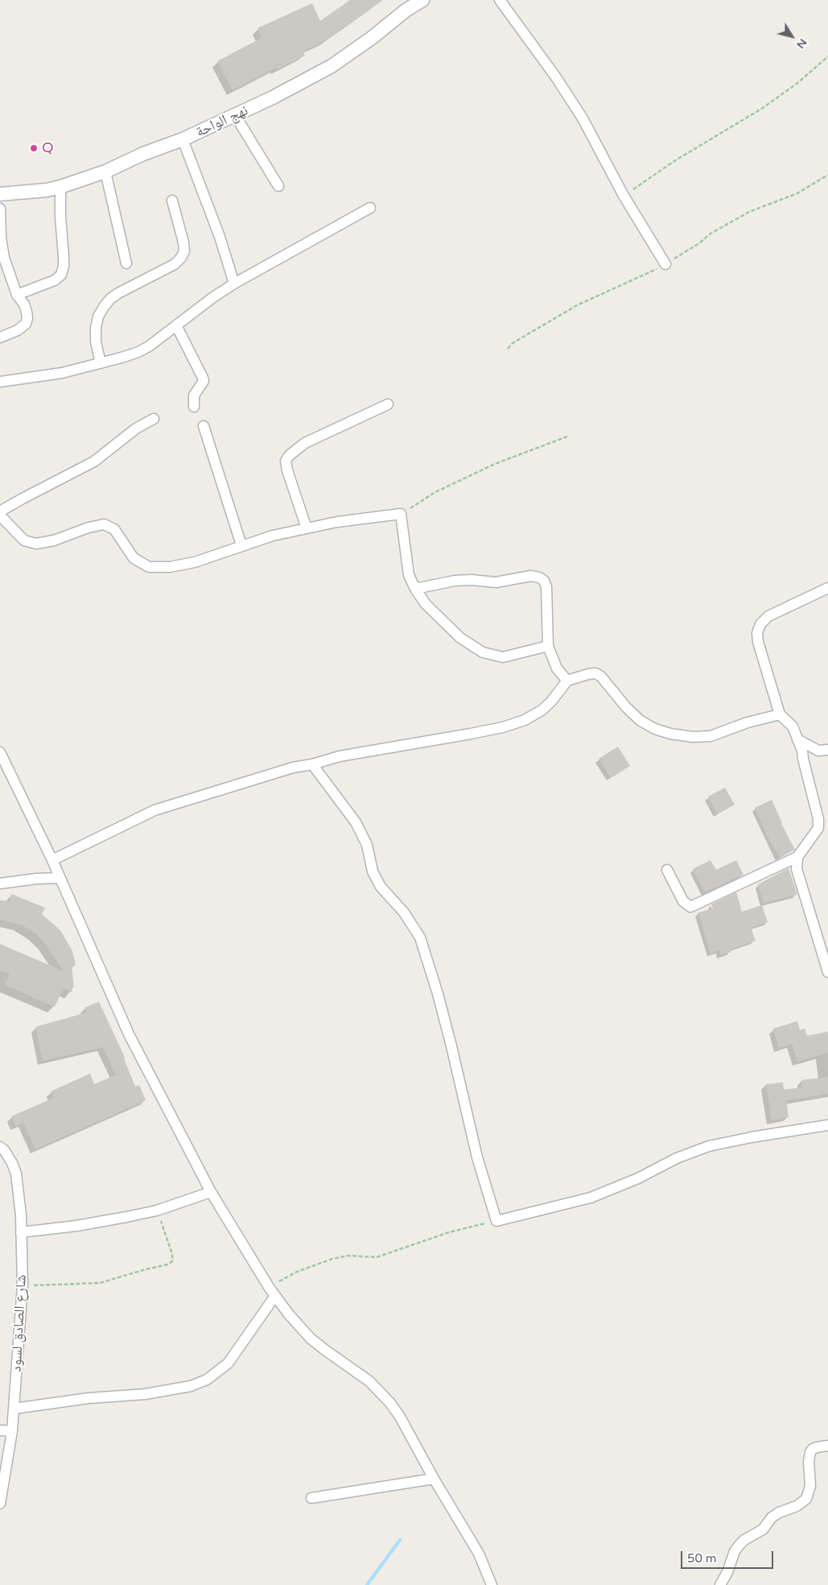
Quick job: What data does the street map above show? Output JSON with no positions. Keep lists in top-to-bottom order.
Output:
{
  "streets": {
    "street": ["نهج الواحة", "شارع الصادق لسود"]
  },
  "places": ["Q"],
  "scale_bar": "50 m",
  "north": "bottom right"
}
